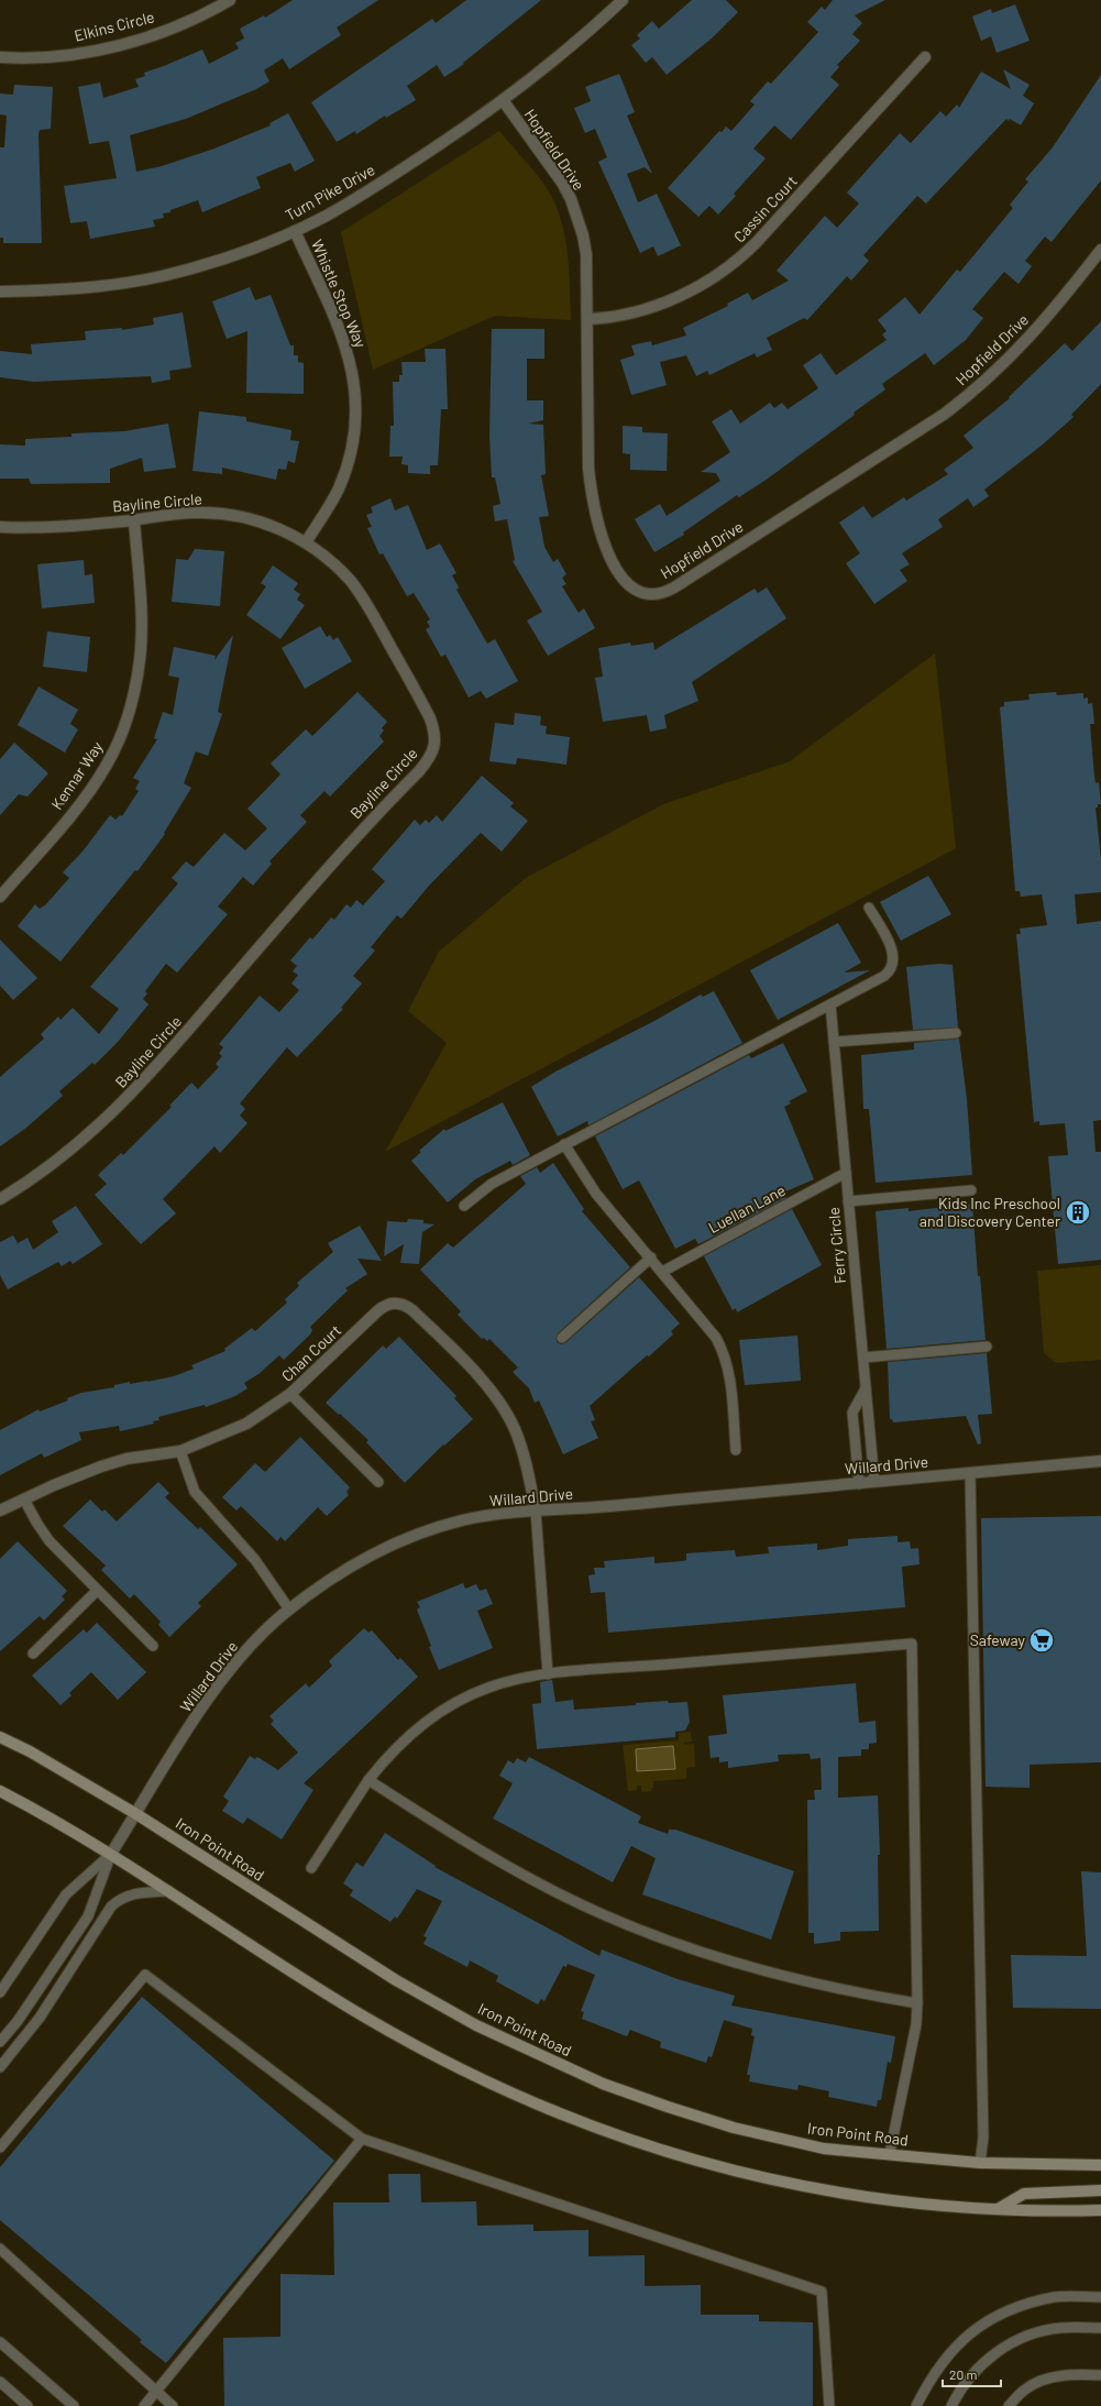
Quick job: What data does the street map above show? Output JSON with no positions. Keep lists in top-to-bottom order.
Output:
{
  "streets": {
    "main road": ["Iron Point Road"],
    "street": [
      "Elkins Circle",
      "Hopfield Drive",
      "Turn Pike Drive",
      "Cassin Court",
      "Whistle Stop Way",
      "Bayline Circle",
      "Kennar Way",
      "Chan Court",
      "Willard Drive"
    ],
    "lane": ["Luellan Lane", "Ferry Circle"]
  },
  "crossings": [
    ["Hopfield Drive", "Turn Pike Drive"],
    ["Hopfield Drive", "Cassin Court"],
    ["Turn Pike Drive", "Whistle Stop Way"],
    ["Whistle Stop Way", "Bayline Circle"],
    ["Bayline Circle", "Kennar Way"],
    ["Luellan Lane", "Ferry Circle"],
    ["Ferry Circle", "Willard Drive"],
    ["Chan Court", "Willard Drive"],
    ["Willard Drive", "Iron Point Road"]
  ],
  "places": {
    "building": ["Kids Inc Preschool and Discovery Center"],
    "supermarket": ["Safeway"]
  },
  "scale_bar": "20 m"
}
